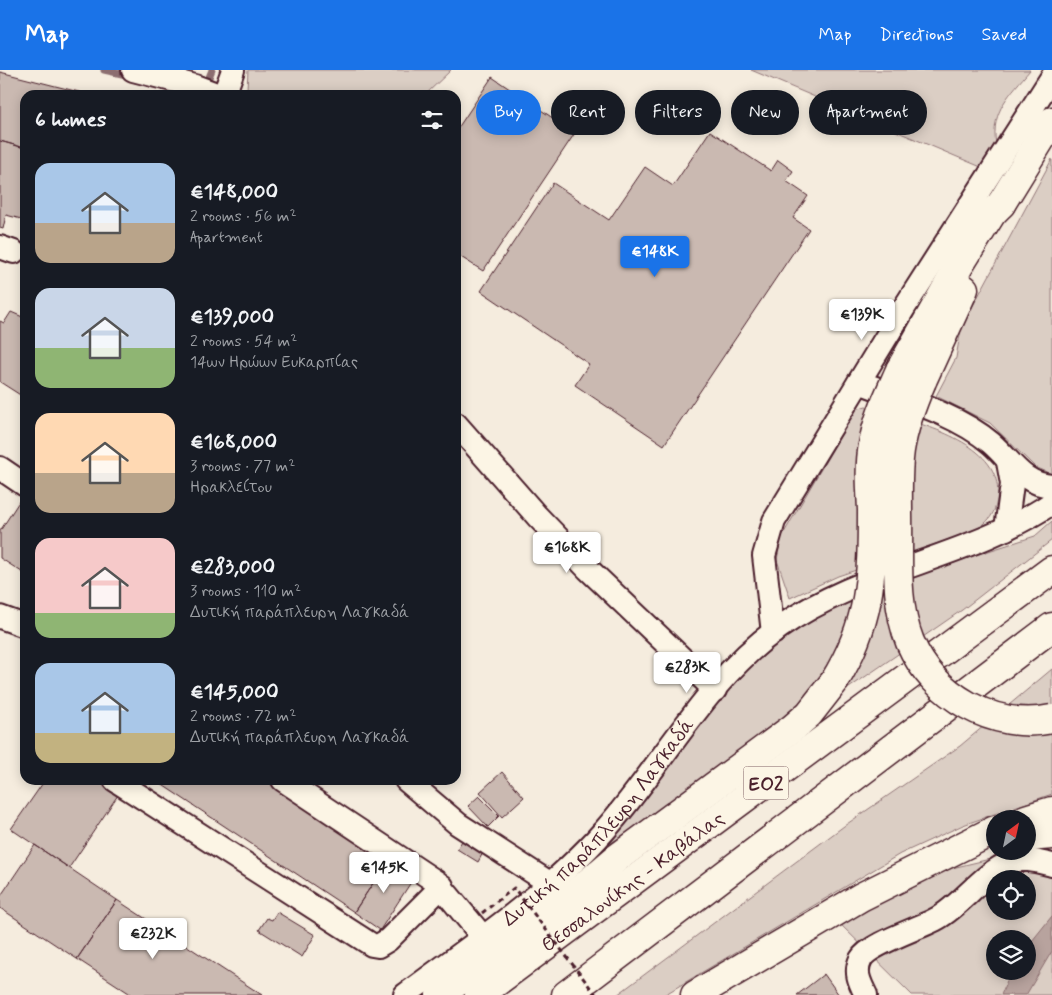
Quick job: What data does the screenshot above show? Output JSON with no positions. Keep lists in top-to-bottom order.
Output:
{
  "streets": {
    "main road": ["ΕΟ2", "Θεσσαλονίκης - Καβάλας"],
    "street": ["Δυτική παράπλευρη Λαγκαδά"]
  },
  "north": "top right",
  "page": {
    "header": "Map",
    "nav": ["Map", "Directions", "Saved"],
    "chip": [
      "Buy",
      "Rent",
      "Filters",
      "New",
      "Apartment"
    ],
    "heading": "6 homes",
    "list": [
      {
        "name": "€148,000",
        "note": "2 rooms · 56 m² · Apartment"
      },
      {
        "name": "€139,000",
        "note": "2 rooms · 54 m² · 14ων Ηρώων Ευκαρπίας"
      },
      {
        "name": "€168,000",
        "note": "3 rooms · 77 m² · Ηρακλείτου"
      },
      {
        "name": "€283,000",
        "note": "3 rooms · 110 m² · Δυτική παράπλευρη Λαγκαδά"
      },
      {
        "name": "€145,000",
        "note": "2 rooms · 72 m² · Δυτική παράπλευρη Λαγκαδά"
      }
    ],
    "price": [
      "€148K",
      "€139K",
      "€168K",
      "€283K",
      "€145K",
      "€232K"
    ]
  }
}
